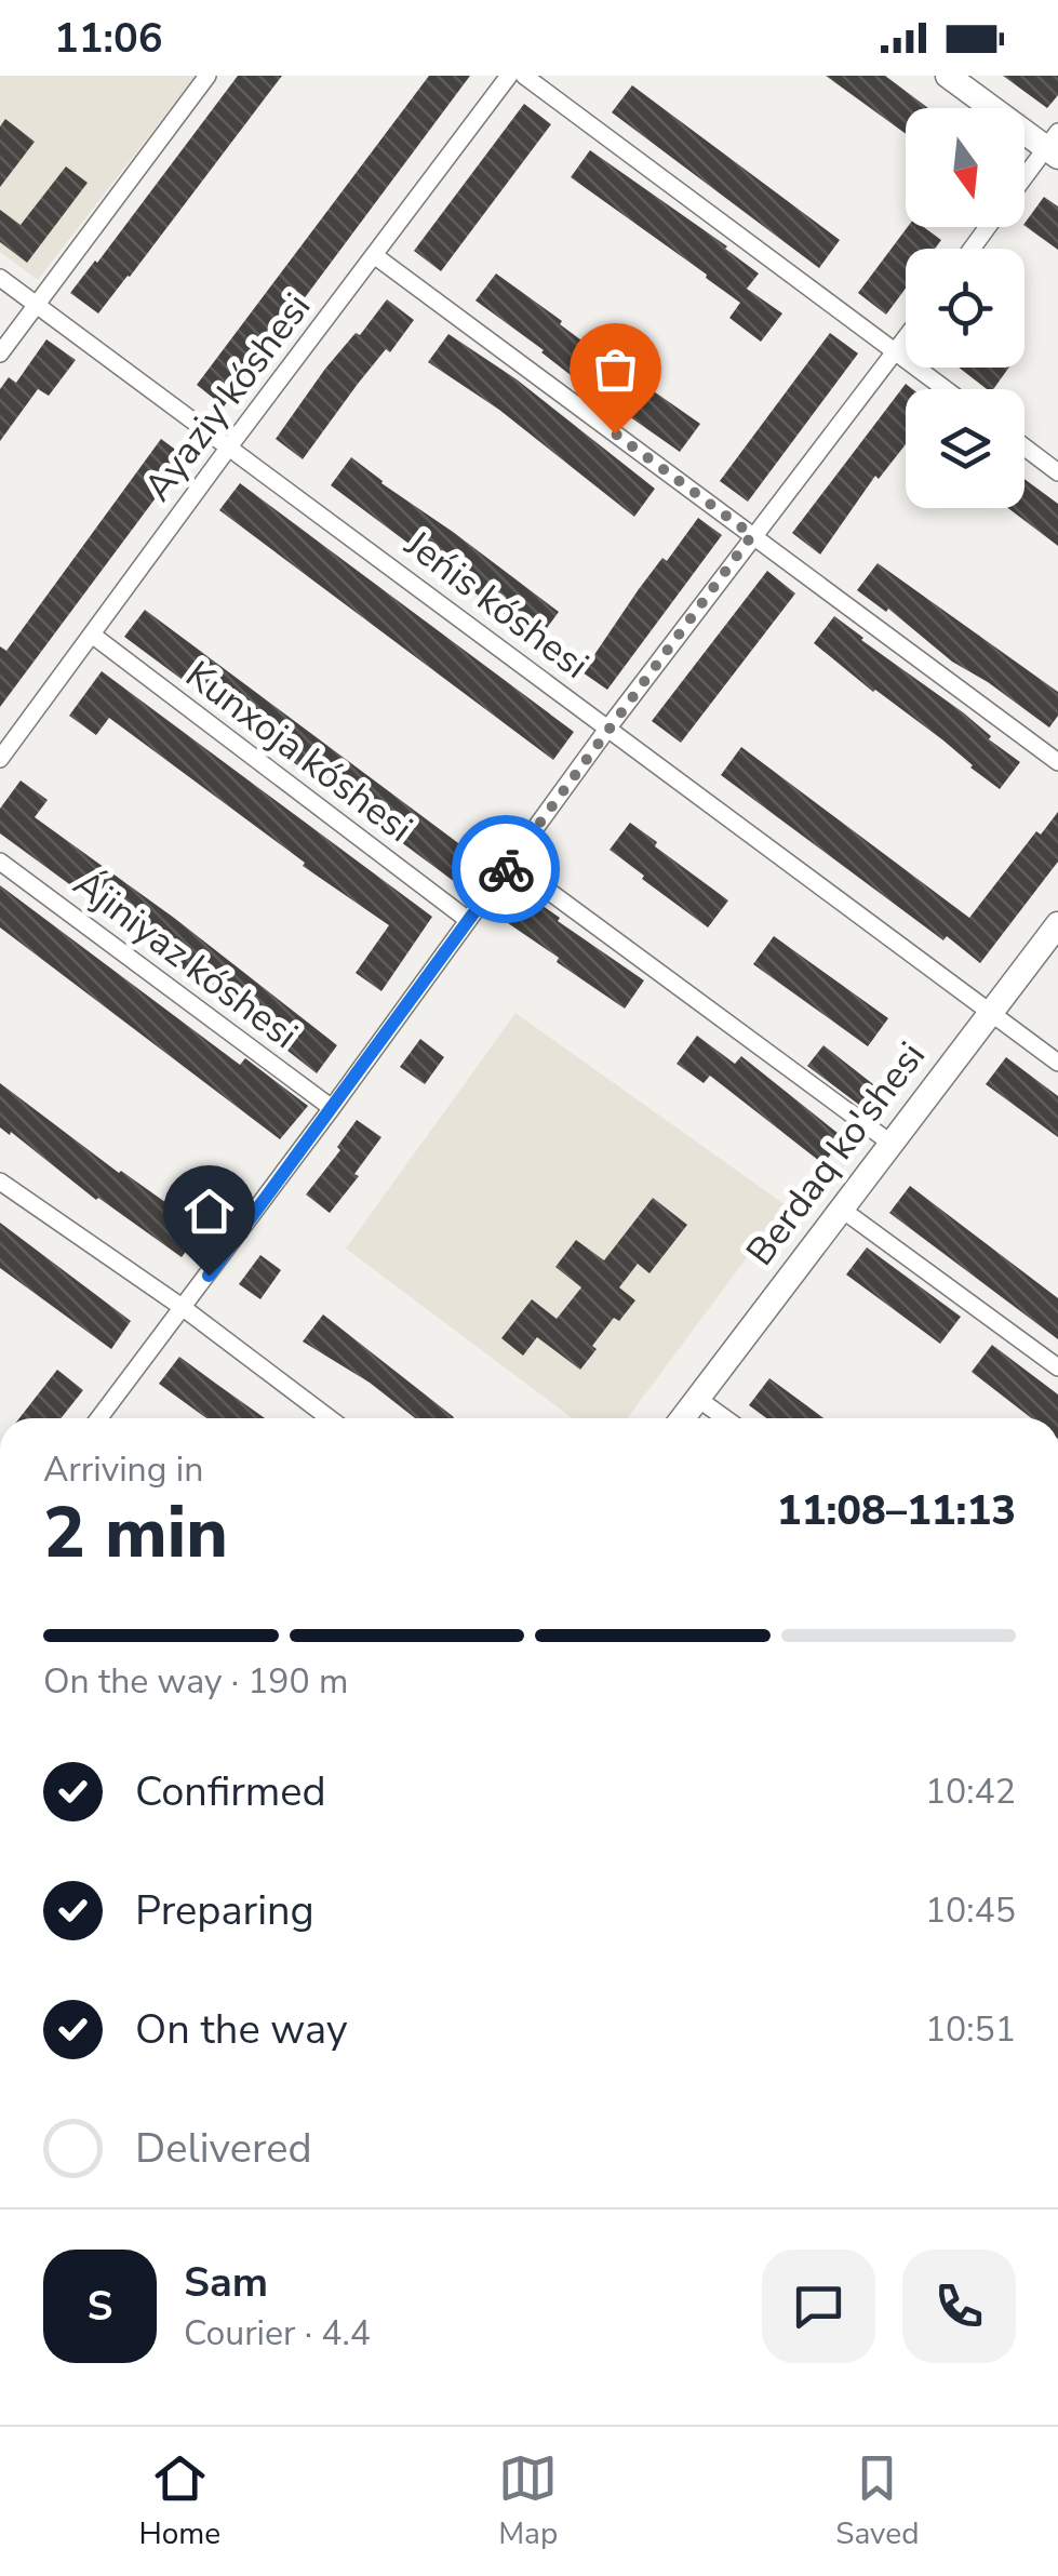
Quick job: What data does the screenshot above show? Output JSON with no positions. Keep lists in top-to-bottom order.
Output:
{
  "streets": {
    "street": [
      "Ayaziy kóshesi",
      "Jeńis kóshesi",
      "Kunxoja kóshesi",
      "Ájiniyaz kóshesi",
      "Berdaq ko'shesi"
    ]
  },
  "crossings": [
    ["Ayaziy kóshesi", "Jeńis kóshesi"],
    ["Ayaziy kóshesi", "Kunxoja kóshesi"],
    ["Jeńis kóshesi", "Berdaq ko'shesi"]
  ],
  "north": "bottom",
  "page": {
    "status": "11:06",
    "heading": ["2 min", "Arriving in", "11:08–11:13"],
    "panel": ["Sam", "Courier · 4.4"],
    "bar": "On the way · 190 m",
    "list": [
      ["Confirmed", "10:42"],
      ["Preparing", "10:45"],
      ["On the way", "10:51"],
      "Delivered"
    ],
    "round": "S",
    "tabs": ["Home", "Map", "Saved"]
  }
}
